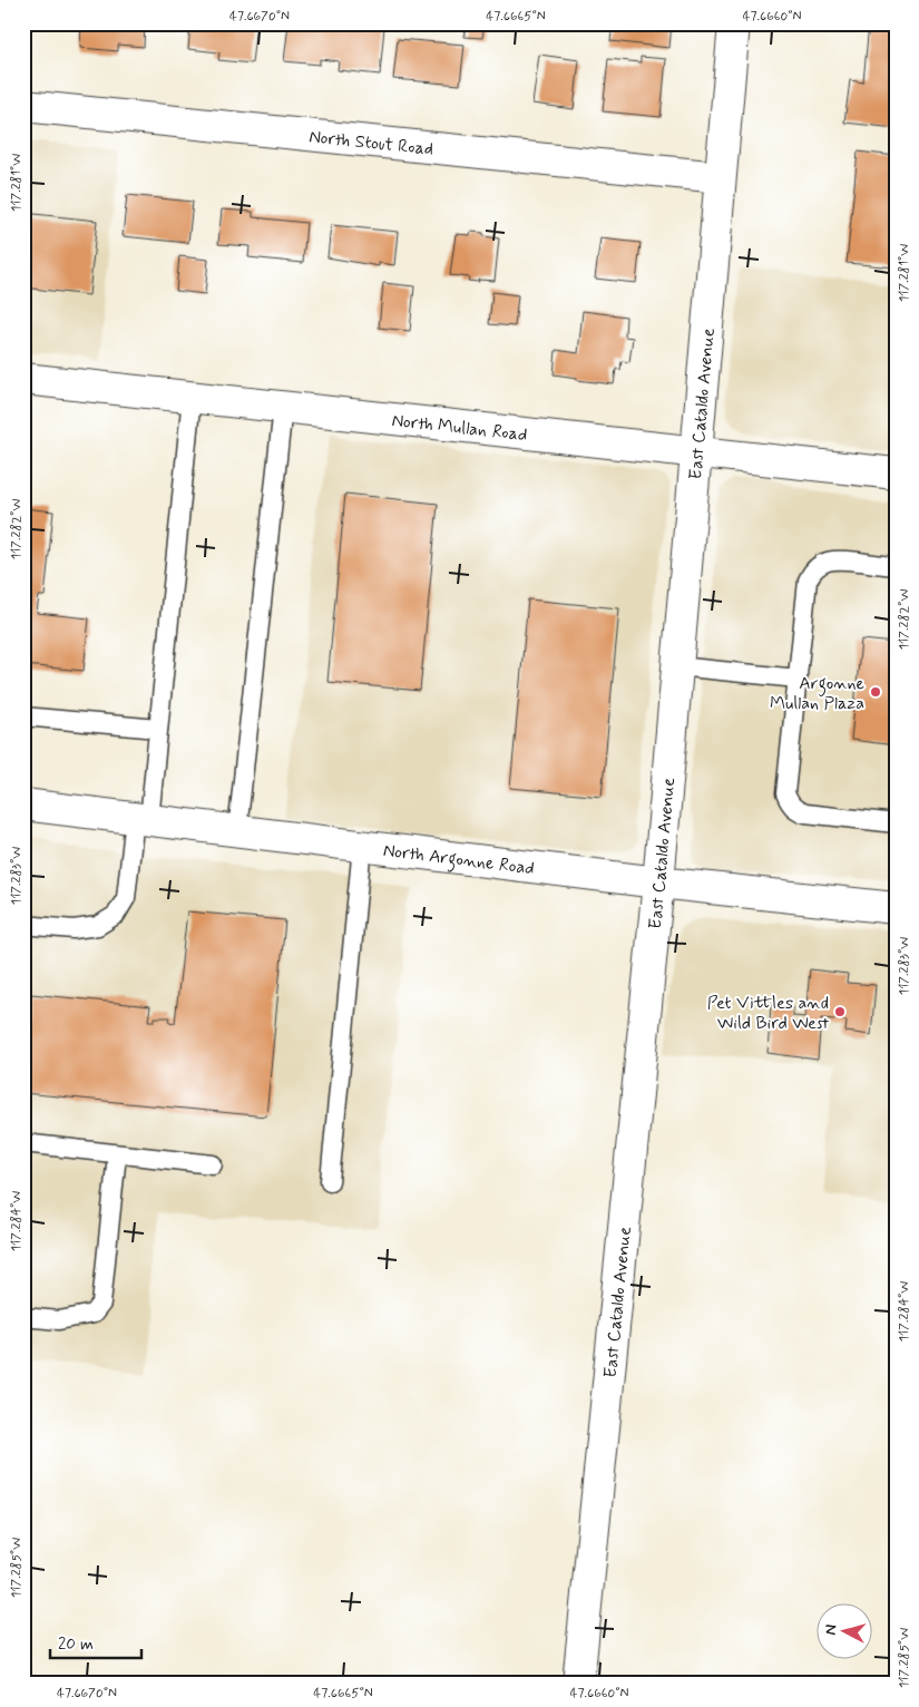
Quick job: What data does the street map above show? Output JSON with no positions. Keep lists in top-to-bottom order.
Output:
{
  "streets": {
    "street": [
      "North Stout Road",
      "East Cataldo Avenue",
      "North Mullan Road",
      "North Argonne Road"
    ]
  },
  "crossings": [
    ["North Stout Road", "East Cataldo Avenue"],
    ["East Cataldo Avenue", "North Mullan Road"],
    ["East Cataldo Avenue", "North Argonne Road"]
  ],
  "places": ["Argonne Mullan Plaza", "Pet Vittles and Wild Bird West"],
  "scale_bar": "20 m",
  "north": "left",
  "coordinates": [
    "47.6670°N",
    "47.6665°N",
    "47.6660°N",
    "117.281°W",
    "117.282°W",
    "117.283°W",
    "117.284°W",
    "117.285°W"
  ]
}
